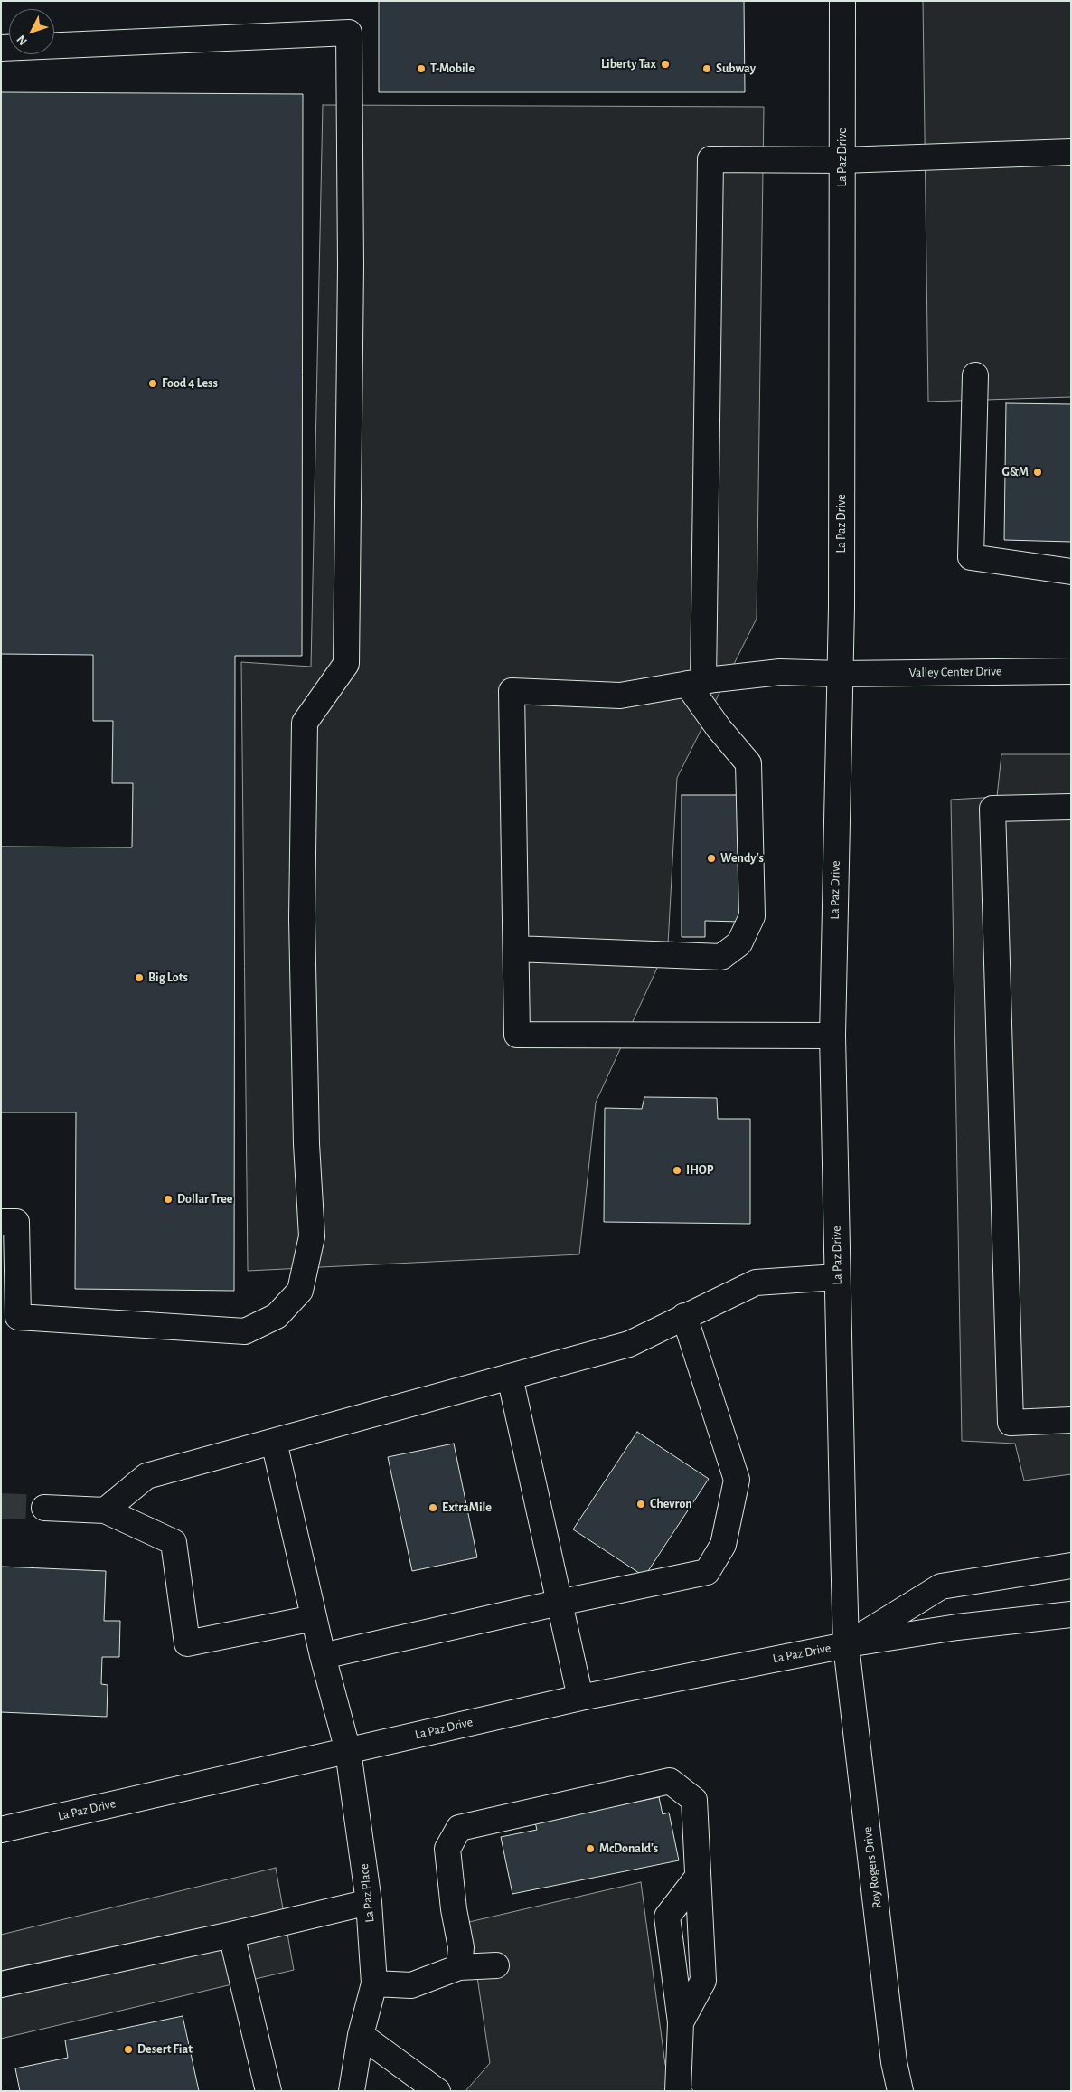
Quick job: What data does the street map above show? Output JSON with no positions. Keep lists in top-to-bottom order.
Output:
{
  "streets": {
    "main road": [
      "La Paz Drive",
      "Valley Center Drive",
      "Roy Rogers Drive",
      "La Paz Place"
    ]
  },
  "crossings": [
    ["La Paz Drive", "Valley Center Drive"],
    ["La Paz Drive", "Roy Rogers Drive"],
    ["La Paz Drive", "La Paz Place"]
  ],
  "places": [
    "Liberty Tax",
    "T-Mobile",
    "Subway",
    "Food 4 Less",
    "G&M",
    "Wendy's",
    "Big Lots",
    "IHOP",
    "Dollar Tree",
    "Chevron",
    "ExtraMile",
    "McDonald's",
    "Desert Fiat"
  ],
  "north": "bottom left"
}
